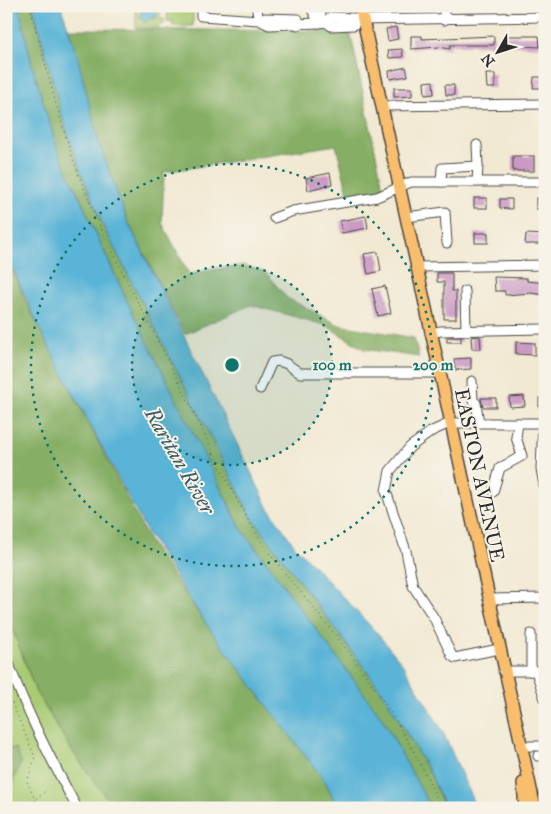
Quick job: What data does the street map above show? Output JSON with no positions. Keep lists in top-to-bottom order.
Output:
{
  "streets": {
    "main road": ["EASTON AVENUE"]
  },
  "water": ["Raritan River"],
  "north": "bottom left",
  "rings": ["100 m", "200 m"]
}
